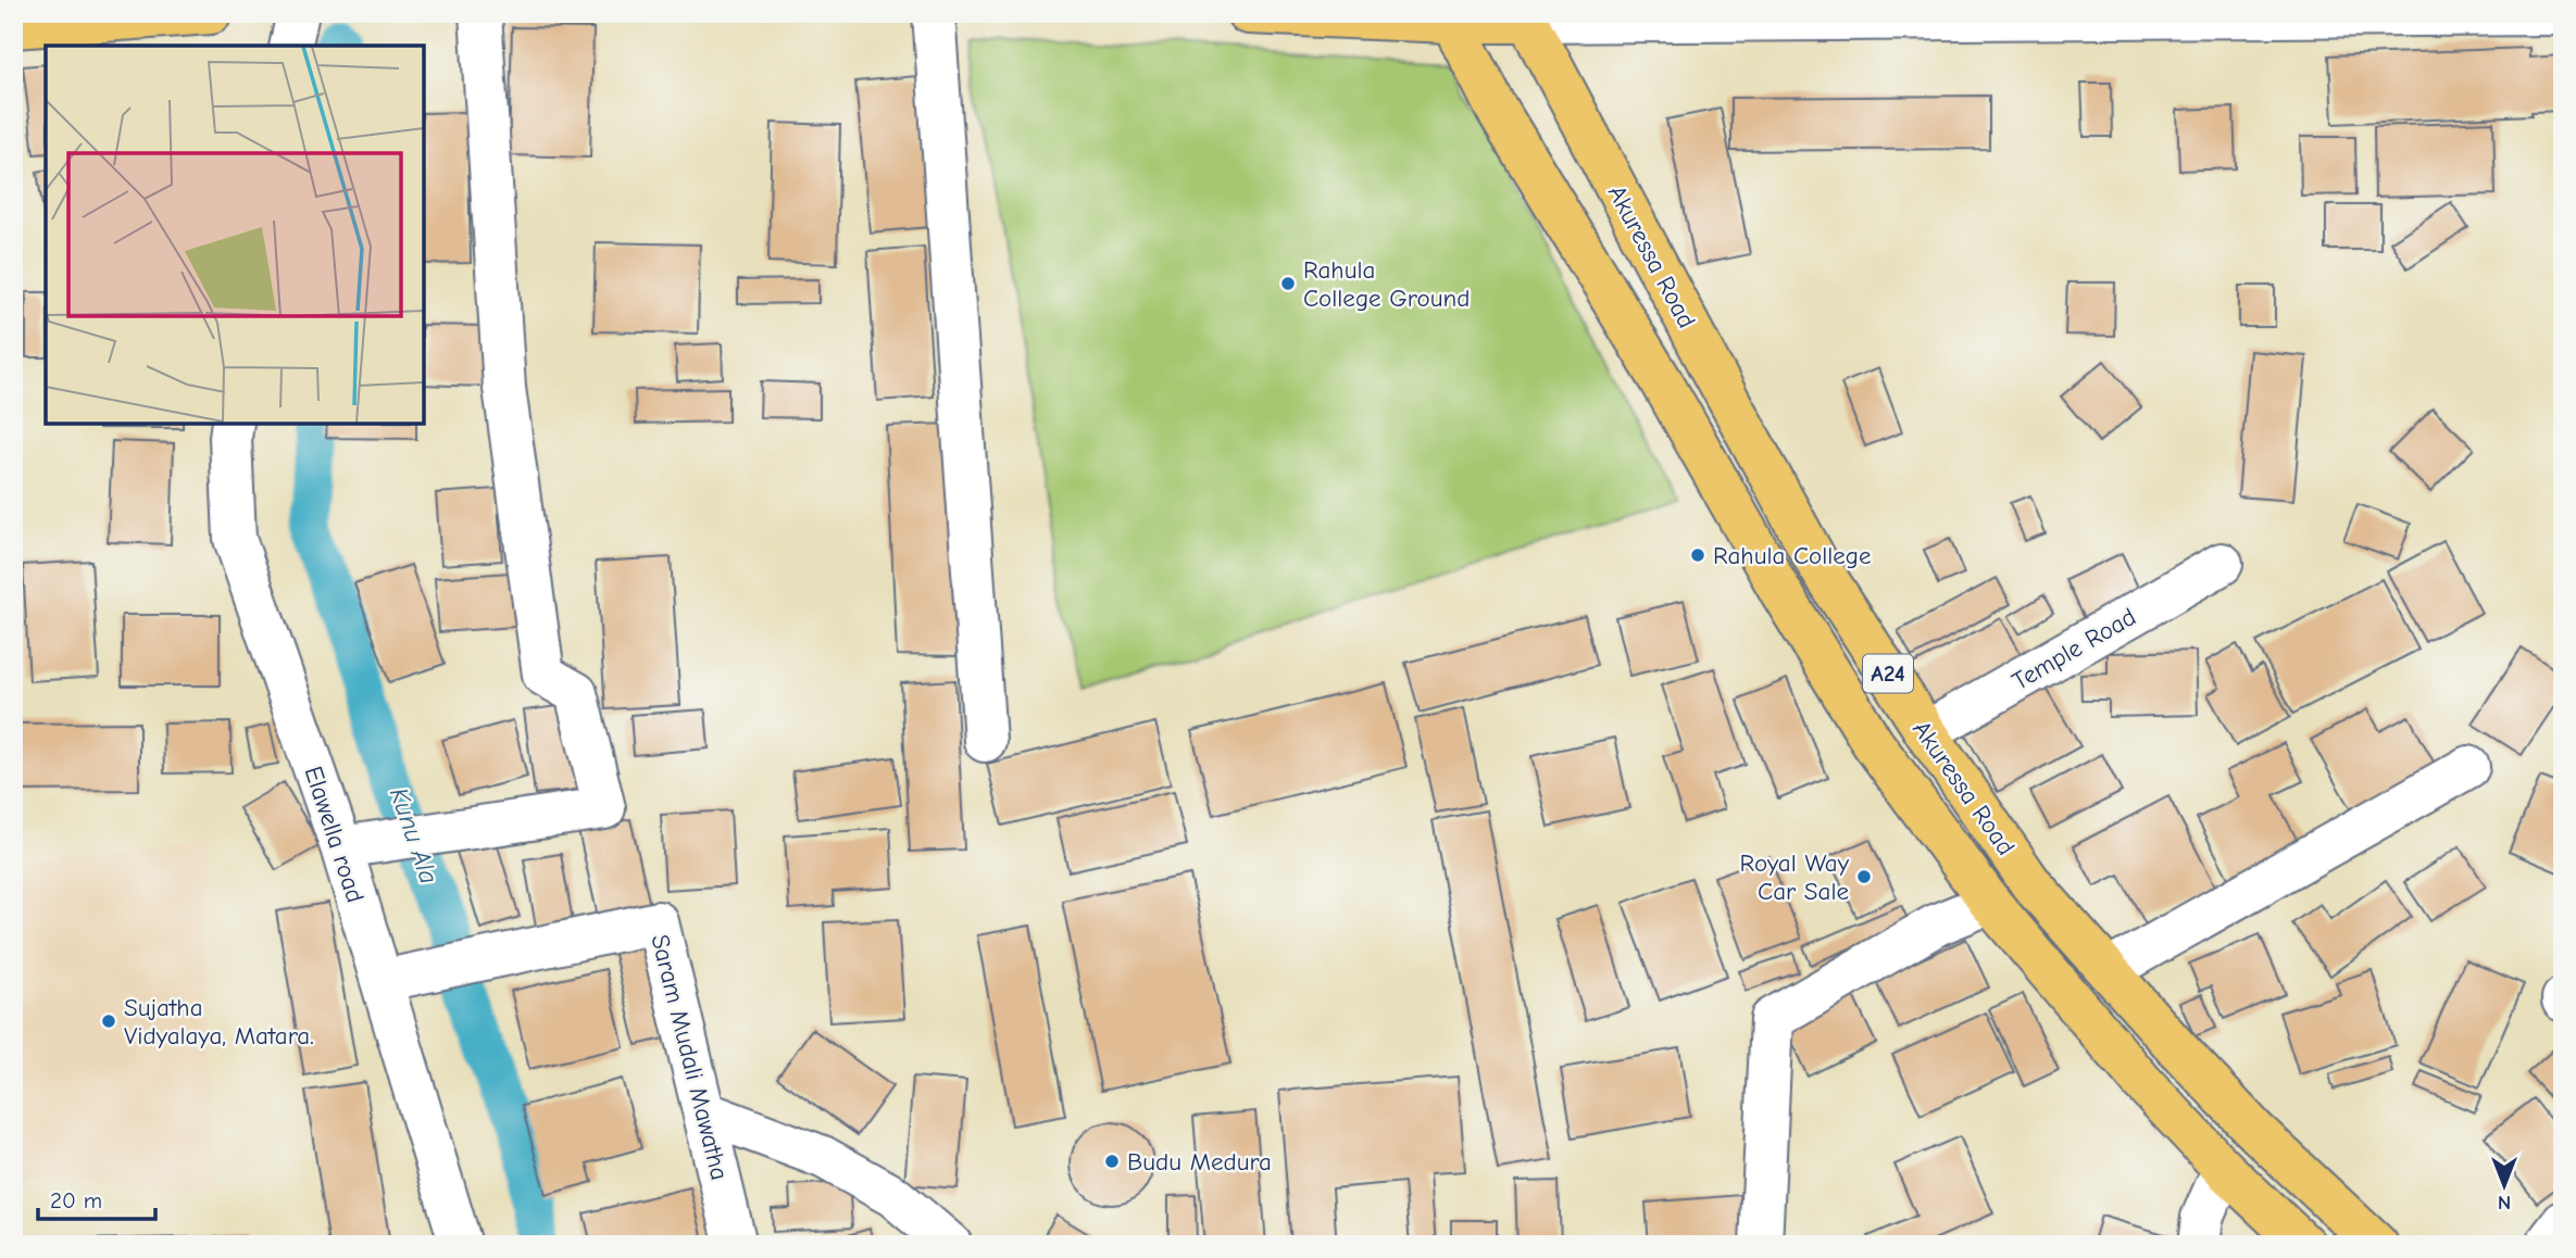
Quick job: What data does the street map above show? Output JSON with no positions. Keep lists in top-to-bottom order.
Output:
{
  "streets": {
    "main road": ["Akuressa Road", "A24"],
    "street": ["Temple Road", "Elawella road", "Saram Mudali Mawatha"]
  },
  "crossings": [
    ["Akuressa Road", "Temple Road"],
    ["Elawella road", "Saram Mudali Mawatha"]
  ],
  "water": ["Kunu Ala"],
  "places": [
    "Rahula College Ground",
    "Rahula College",
    "Royal Way Car Sale",
    "Sujatha Vidyalaya, Matara.",
    "Budu Medura"
  ],
  "scale_bar": "20 m",
  "north": "bottom"
}
